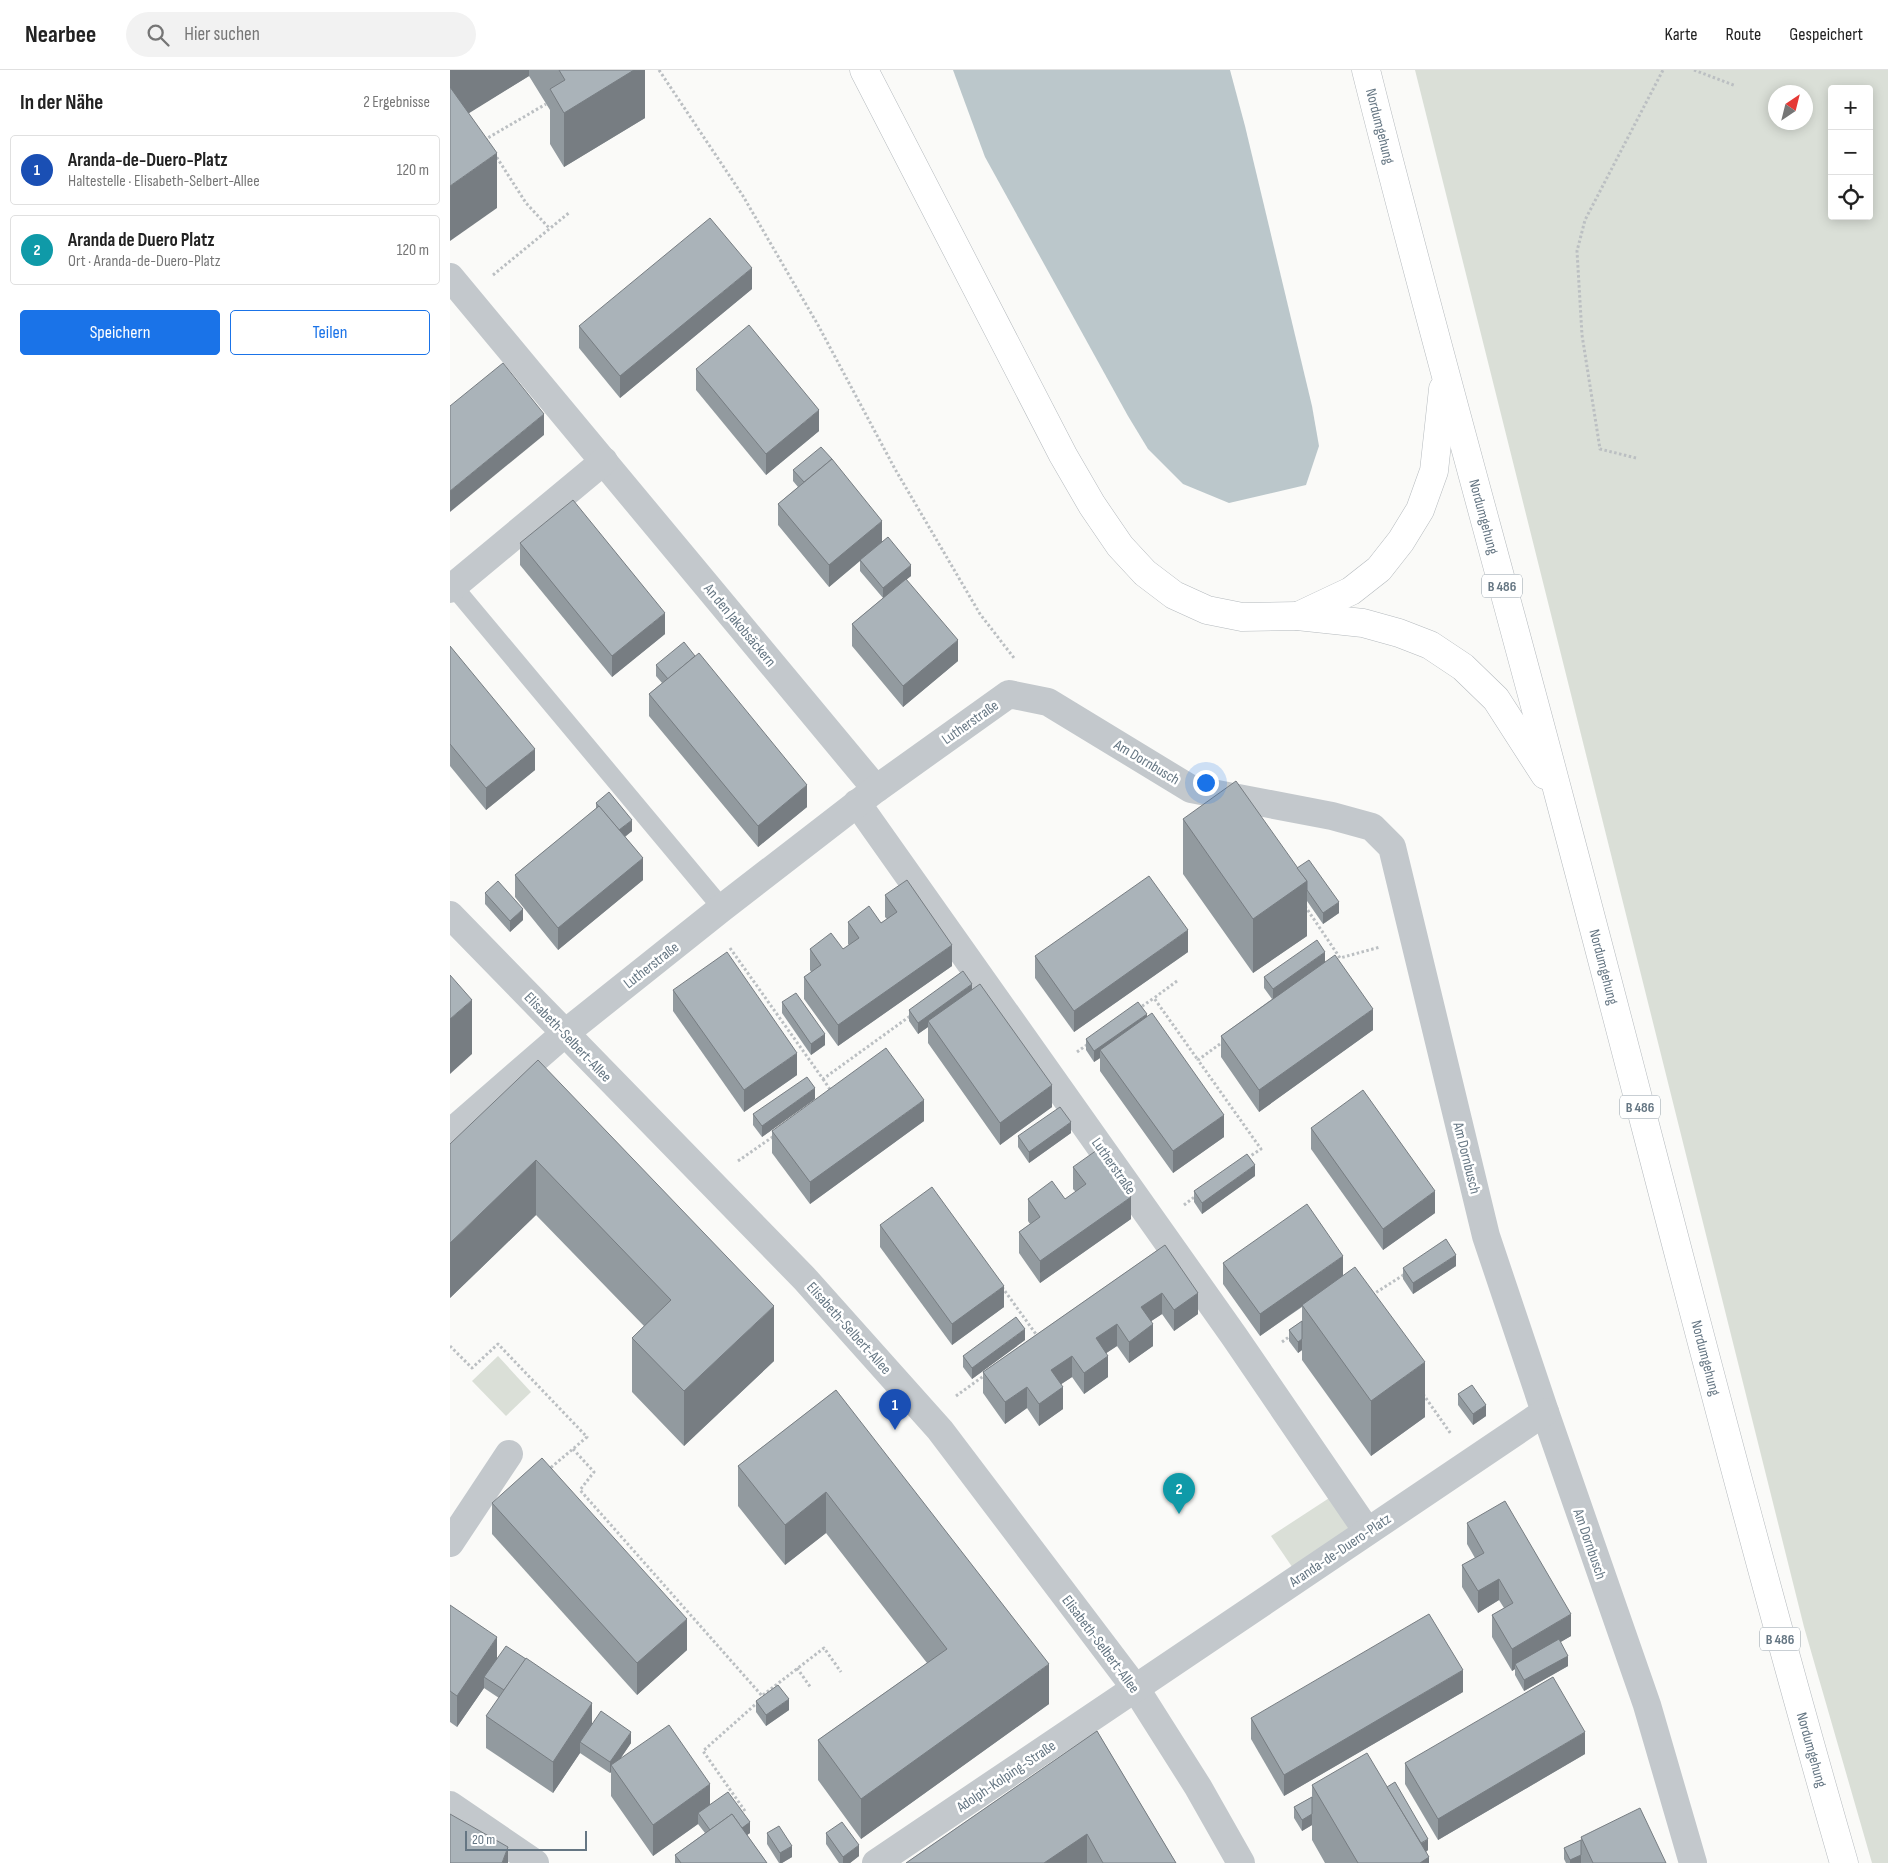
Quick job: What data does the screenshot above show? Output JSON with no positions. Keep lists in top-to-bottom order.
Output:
{
  "streets": {
    "main road": ["Nordumgehung", "B 486"],
    "street": [
      "An den Jakobsäckern",
      "Lutherstraße",
      "Am Dornbusch",
      "Elisabeth-Selbert-Allee",
      "Aranda-de-Duero-Platz",
      "Adolph-Kolping-Straße"
    ]
  },
  "crossings": [
    ["An den Jakobsäckern", "Lutherstraße"],
    ["Lutherstraße", "Am Dornbusch"],
    ["Lutherstraße", "Elisabeth-Selbert-Allee"],
    ["Lutherstraße", "Aranda-de-Duero-Platz"],
    ["Am Dornbusch", "Aranda-de-Duero-Platz"],
    ["Elisabeth-Selbert-Allee", "Aranda-de-Duero-Platz"],
    ["Elisabeth-Selbert-Allee", "Adolph-Kolping-Straße"],
    ["Aranda-de-Duero-Platz", "Adolph-Kolping-Straße"]
  ],
  "scale_bar": "20 m",
  "north": "top right",
  "page": {
    "header": "Nearbee",
    "search": "Hier suchen",
    "nav": ["Karte", "Route", "Gespeichert"],
    "heading": ["In der Nähe", "2 Ergebnisse"],
    "map_buttons": ["+", "−"],
    "list": [
      {
        "mark": "1",
        "name": "Aranda-de-Duero-Platz",
        "note": "Haltestelle · Elisabeth-Selbert-Allee",
        "value": "120 m"
      },
      {
        "mark": "2",
        "name": "Aranda de Duero Platz",
        "note": "Ort · Aranda-de-Duero-Platz",
        "value": "120 m"
      }
    ],
    "buttons": ["Speichern", "Teilen"],
    "pins": ["1", "2"],
    "scale": "20 m"
  }
}
